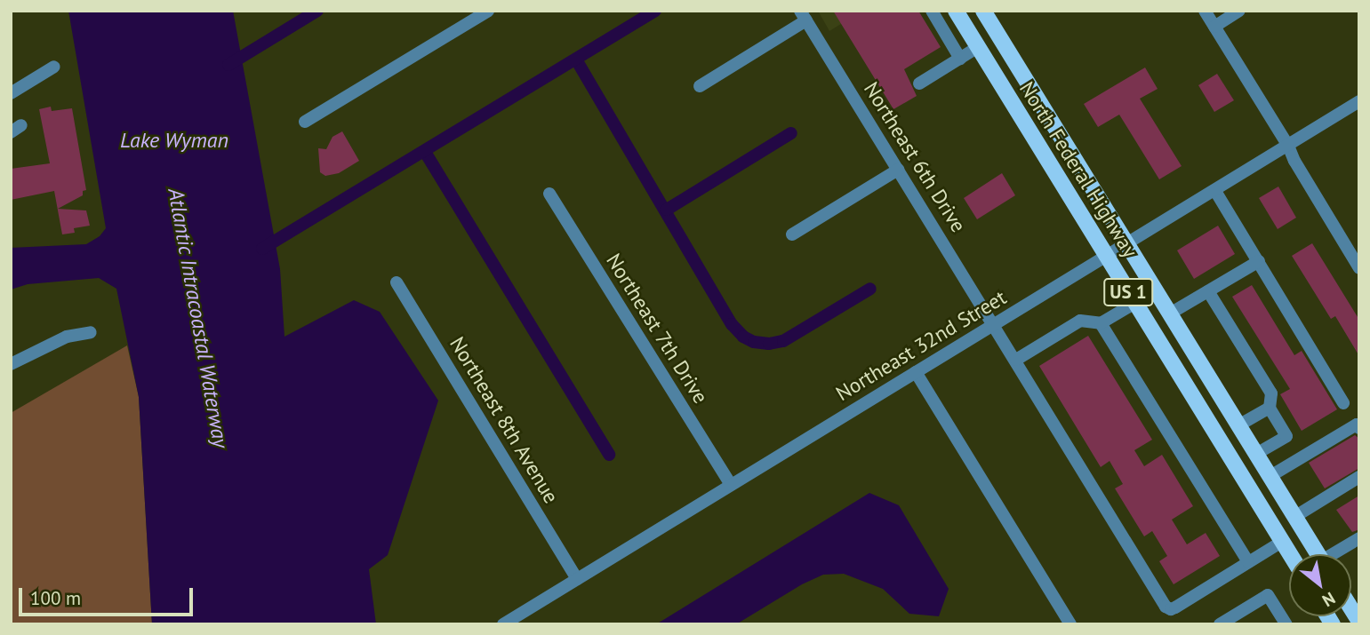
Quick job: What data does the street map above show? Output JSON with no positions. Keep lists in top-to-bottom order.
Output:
{
  "streets": {
    "main road": ["North Federal Highway", "US 1"],
    "street": [
      "Northeast 6th Drive",
      "Northeast 7th Drive",
      "Northeast 32nd Street",
      "Northeast 8th Avenue"
    ]
  },
  "crossings": [
    ["Northeast 6th Drive", "Northeast 32nd Street"],
    ["North Federal Highway", "Northeast 32nd Street"],
    ["Northeast 7th Drive", "Northeast 32nd Street"],
    ["Northeast 32nd Street", "Northeast 8th Avenue"]
  ],
  "water": ["Lake Wyman", "Atlantic Intracoastal Waterway"],
  "scale_bar": "100 m",
  "north": "bottom right"
}
